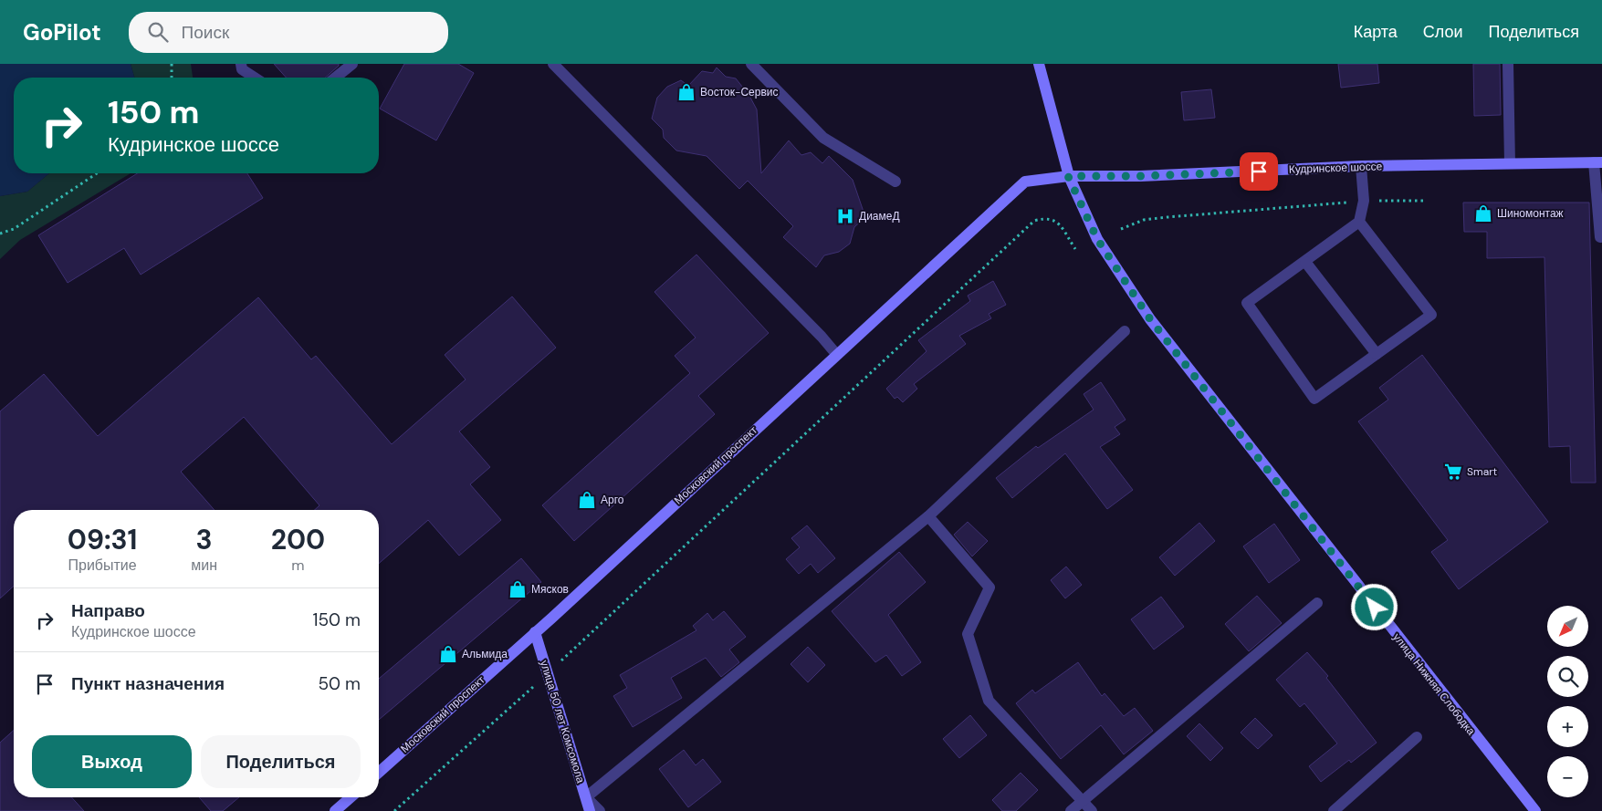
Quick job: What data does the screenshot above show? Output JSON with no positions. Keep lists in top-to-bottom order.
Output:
{
  "streets": {
    "main road": [
      "Кудринское шоссе",
      "Московский проспект",
      "улица Нижняя Слободка",
      "улица 50 лет Комсомола"
    ]
  },
  "crossings": [
    ["Кудринское шоссе", "Московский проспект"],
    ["Кудринское шоссе", "улица Нижняя Слободка"],
    ["Московский проспект", "улица Нижняя Слободка"],
    ["Московский проспект", "улица 50 лет Комсомола"]
  ],
  "places": {
    "shop": [
      "Восток-Сервис",
      "Шиномонтаж",
      "Арго",
      "Мясков",
      "Альмида"
    ],
    "hospital": ["ДиамеД"],
    "supermarket": ["Smart"]
  },
  "north": "bottom left",
  "page": {
    "header": "GoPilot",
    "search": "Поиск",
    "nav": ["Карта", "Слои", "Поделиться"],
    "turn": ["150 m", "Кудринское шоссе"],
    "eta": [
      "09:31",
      "Прибытие",
      "3",
      "мин",
      "200",
      "m"
    ],
    "list": [
      {
        "name": "Направо",
        "note": "Кудринское шоссе",
        "value": "150 m"
      },
      {
        "name": "Пункт назначения",
        "value": "50 m"
      }
    ],
    "map_buttons": ["+", "−"],
    "buttons": ["Выход", "Поделиться"]
  }
}
